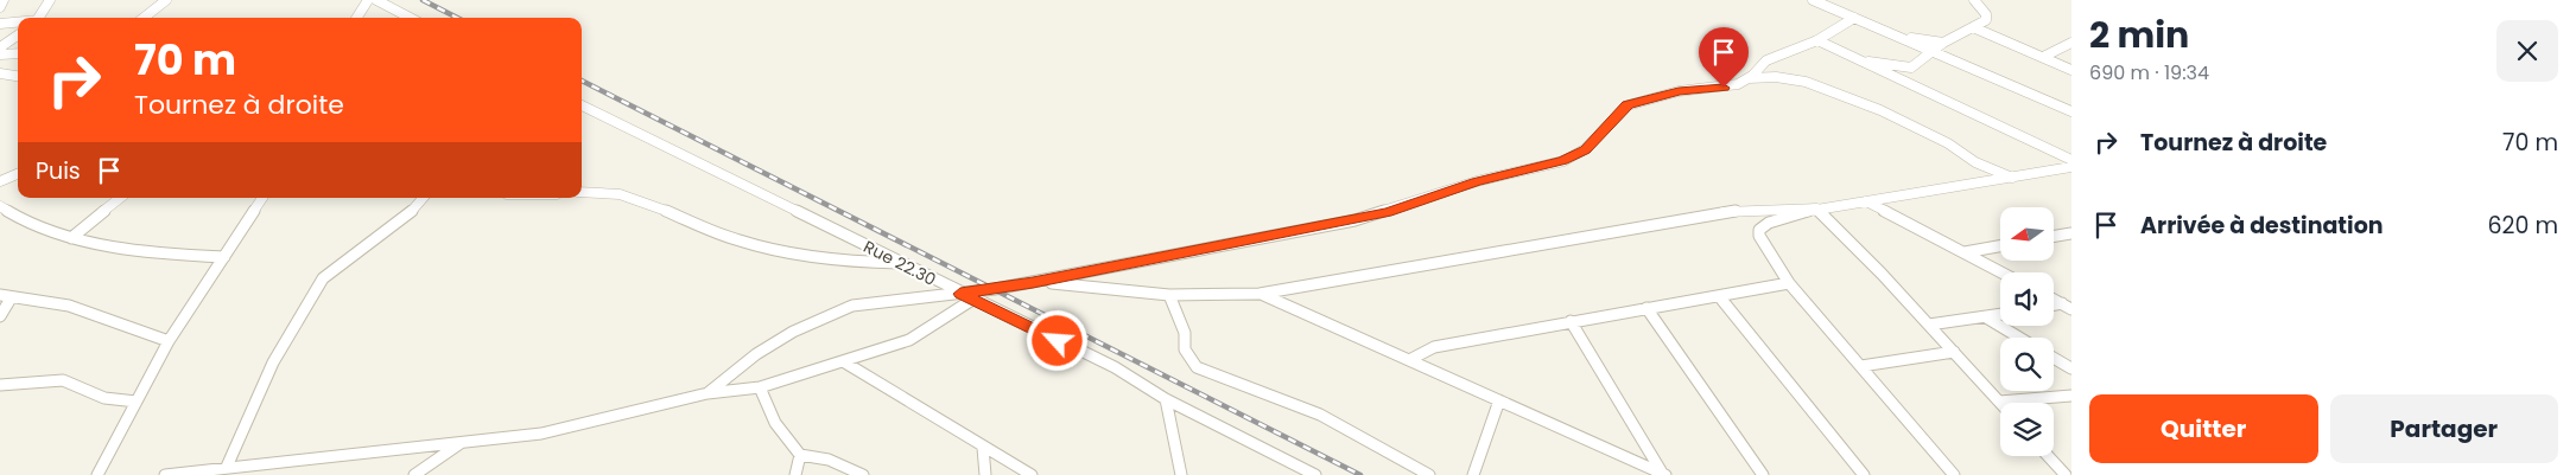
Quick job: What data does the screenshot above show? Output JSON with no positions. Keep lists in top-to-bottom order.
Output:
{
  "streets": {
    "street": ["Rue 22.30"]
  },
  "north": "left",
  "page": {
    "heading": ["2 min", "690 m · 19:34"],
    "turn": ["70 m", "Tournez à droite"],
    "list": [
      {
        "name": "Tournez à droite",
        "value": "70 m"
      },
      {
        "name": "Arrivée à destination",
        "value": "620 m"
      }
    ],
    "then": "Puis",
    "buttons": ["Quitter", "Partager"]
  }
}
